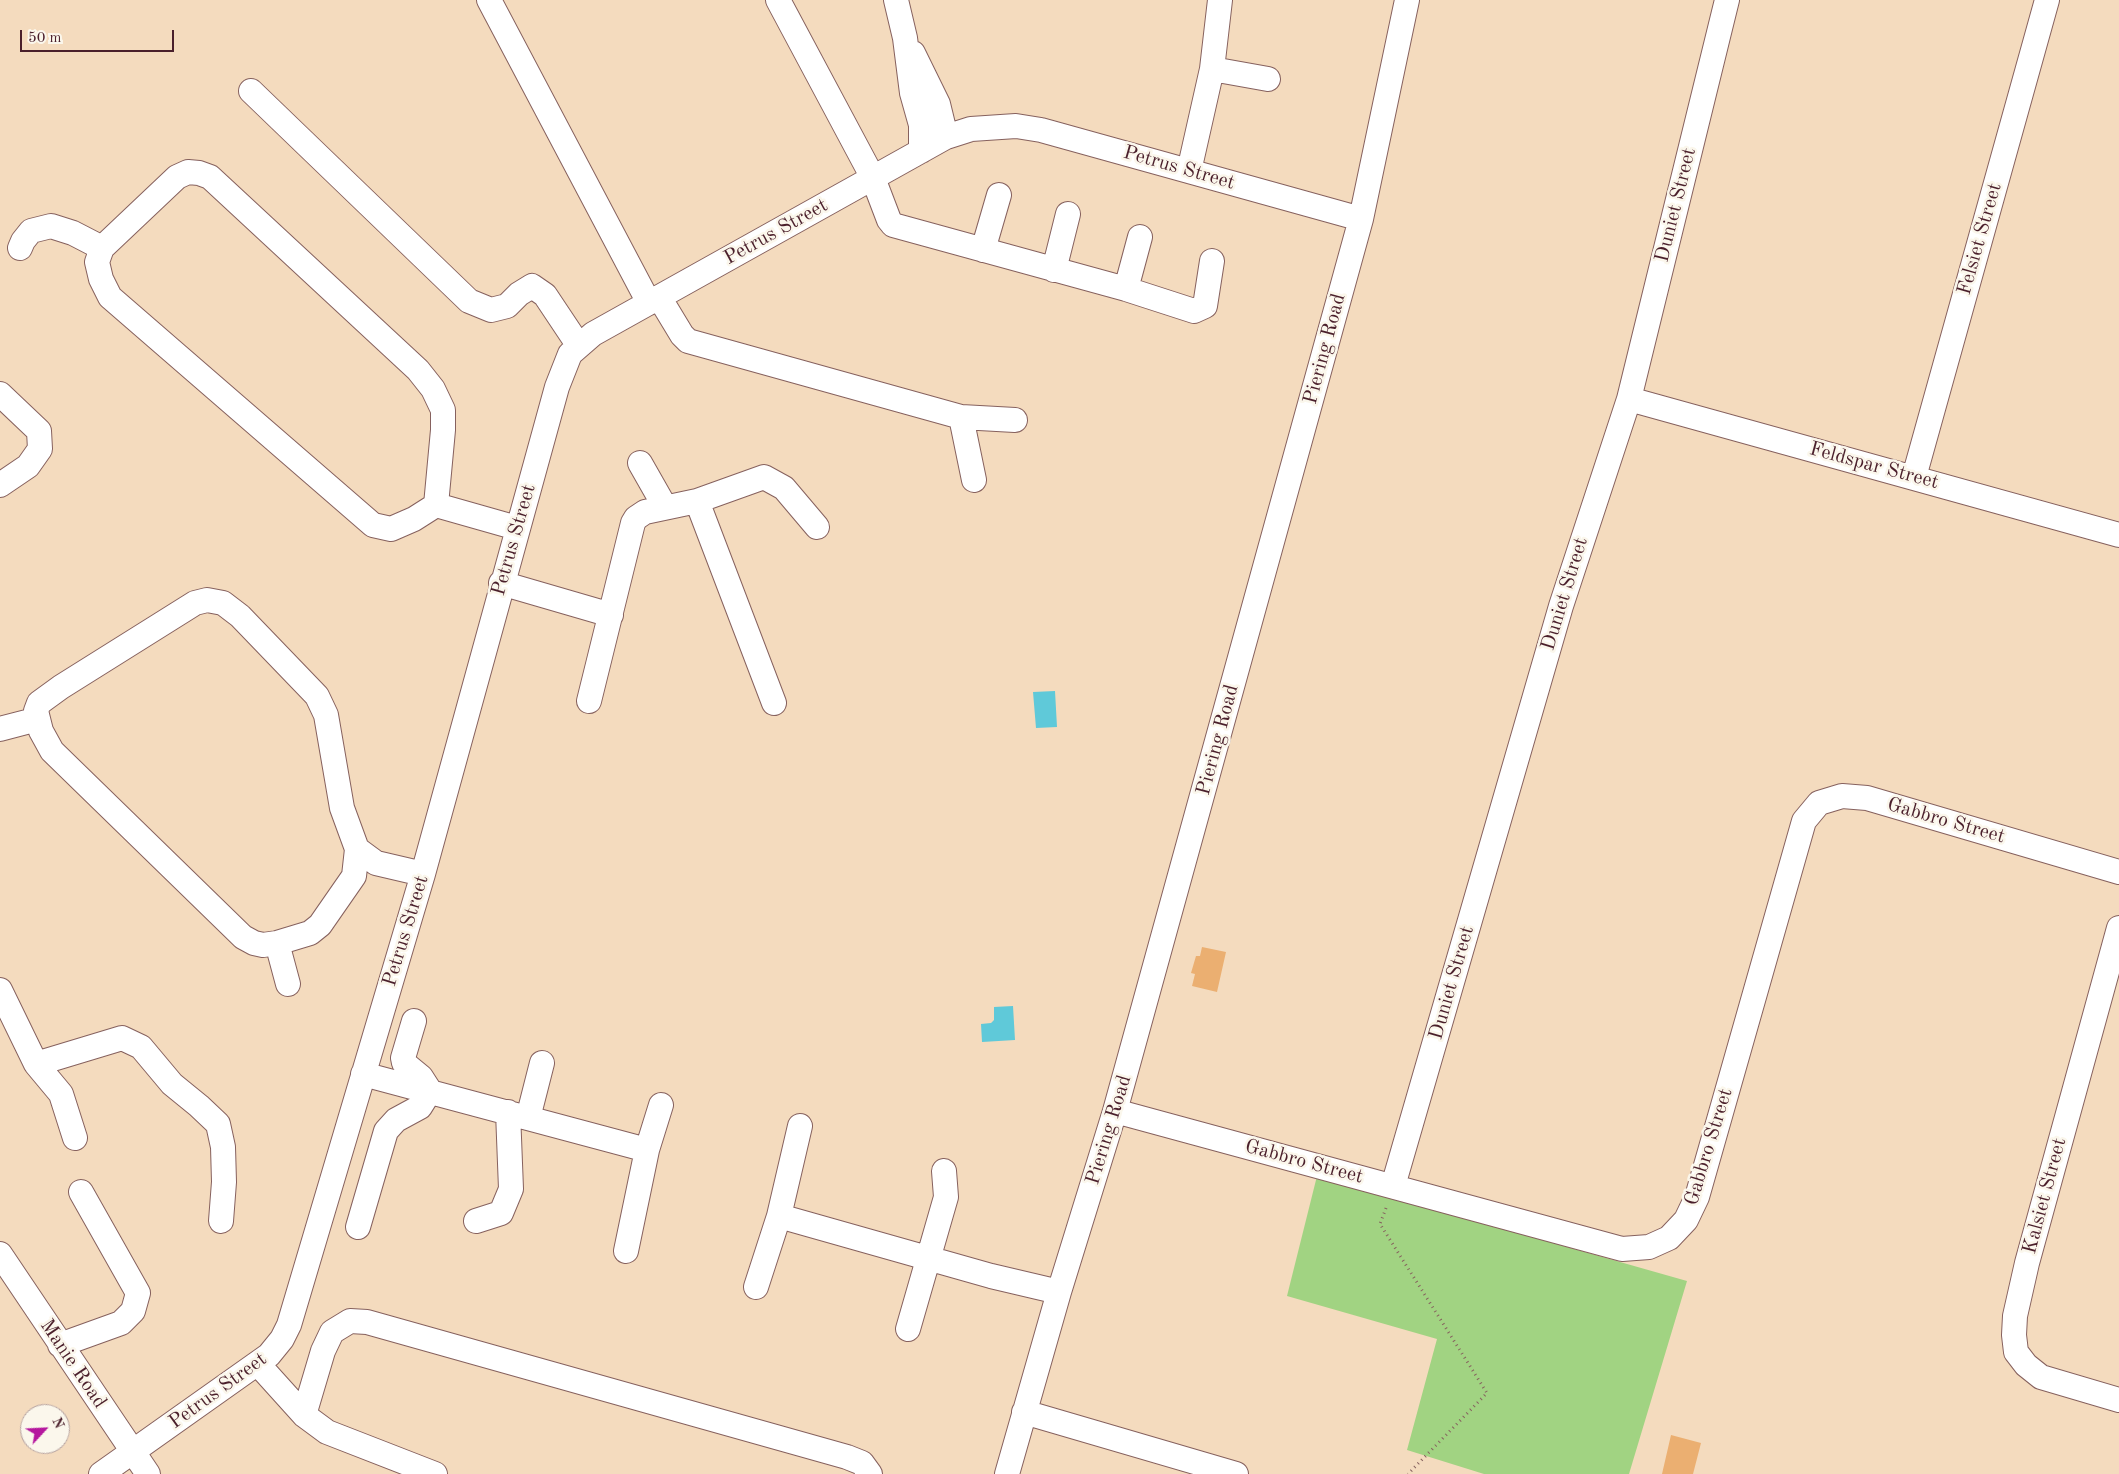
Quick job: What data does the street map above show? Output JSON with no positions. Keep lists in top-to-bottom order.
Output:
{
  "streets": {
    "street": [
      "Petrus Street",
      "Duniet Street",
      "Felsiet Street",
      "Piering Road",
      "Feldspar Street",
      "Gabbro Street",
      "Kalsiet Street",
      "Manie Road"
    ]
  },
  "crossings": [
    ["Petrus Street", "Piering Road"],
    ["Petrus Street", "Manie Road"],
    ["Duniet Street", "Feldspar Street"],
    ["Duniet Street", "Gabbro Street"],
    ["Felsiet Street", "Feldspar Street"],
    ["Piering Road", "Gabbro Street"]
  ],
  "scale_bar": "50 m",
  "north": "top right"
}
